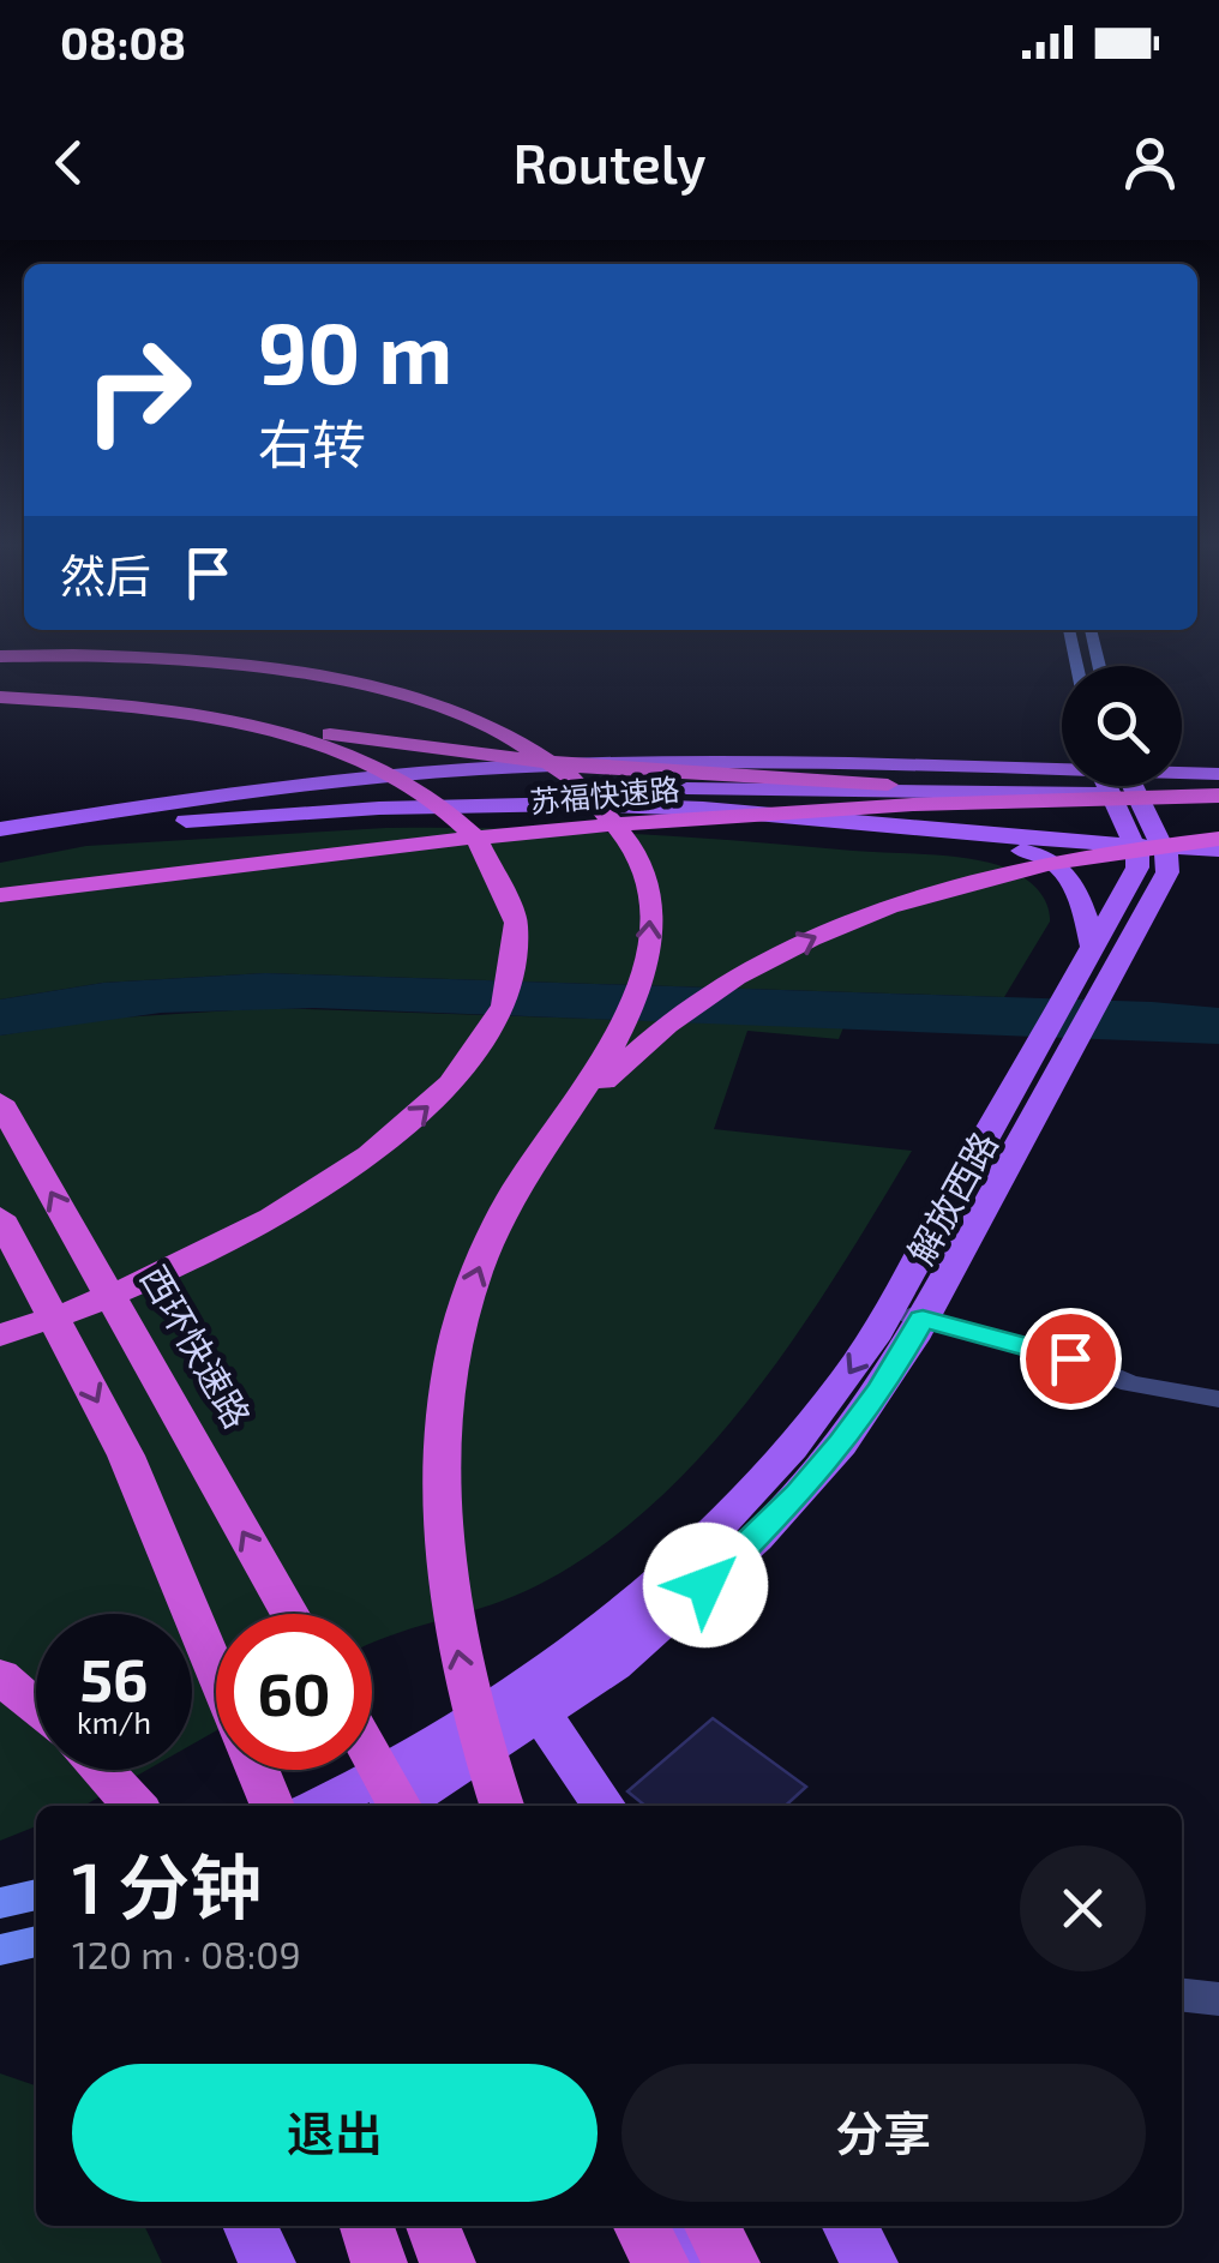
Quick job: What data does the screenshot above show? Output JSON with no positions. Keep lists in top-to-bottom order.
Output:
{
  "streets": {
    "highway": ["苏福快速路", "西环快速路"],
    "main road": ["解放西路"]
  },
  "page": {
    "status": "08:08",
    "header": "Routely",
    "turn": ["90 m", "右转"],
    "then": "然后",
    "speed": "56 km/h",
    "limit": "60",
    "heading": ["1 分钟", "120 m · 08:09"],
    "buttons": ["退出", "分享"]
  }
}
